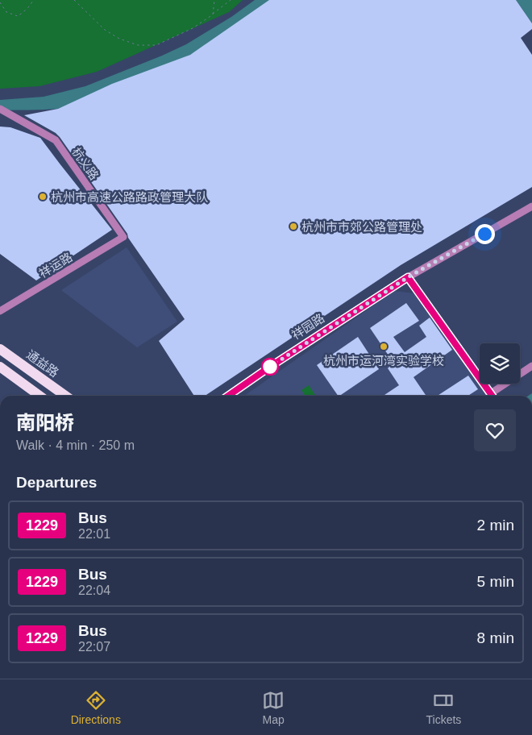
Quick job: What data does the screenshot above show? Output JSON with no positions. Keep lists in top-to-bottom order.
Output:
{
  "streets": {
    "main road": ["通益路"],
    "street": ["杭义路", "祥运路", "祥园路"]
  },
  "crossings": [
    ["杭义路", "祥运路"]
  ],
  "places": ["杭州市高速公路路政管理大队", "杭州市市郊公路管理处", "杭州市运河湾实验学校"],
  "lines": ["bus line 1229"],
  "page": {
    "heading": [
      ["南阳桥", "Walk · 4 min · 250 m"],
      "Departures"
    ],
    "list": [
      {
        "mark": "1229",
        "name": "Bus",
        "note": "22:01",
        "value": "2 min"
      },
      {
        "mark": "1229",
        "name": "Bus",
        "note": "22:04",
        "value": "5 min"
      },
      {
        "mark": "1229",
        "name": "Bus",
        "note": "22:07",
        "value": "8 min"
      }
    ],
    "tabs": ["Directions", "Map", "Tickets"]
  }
}
